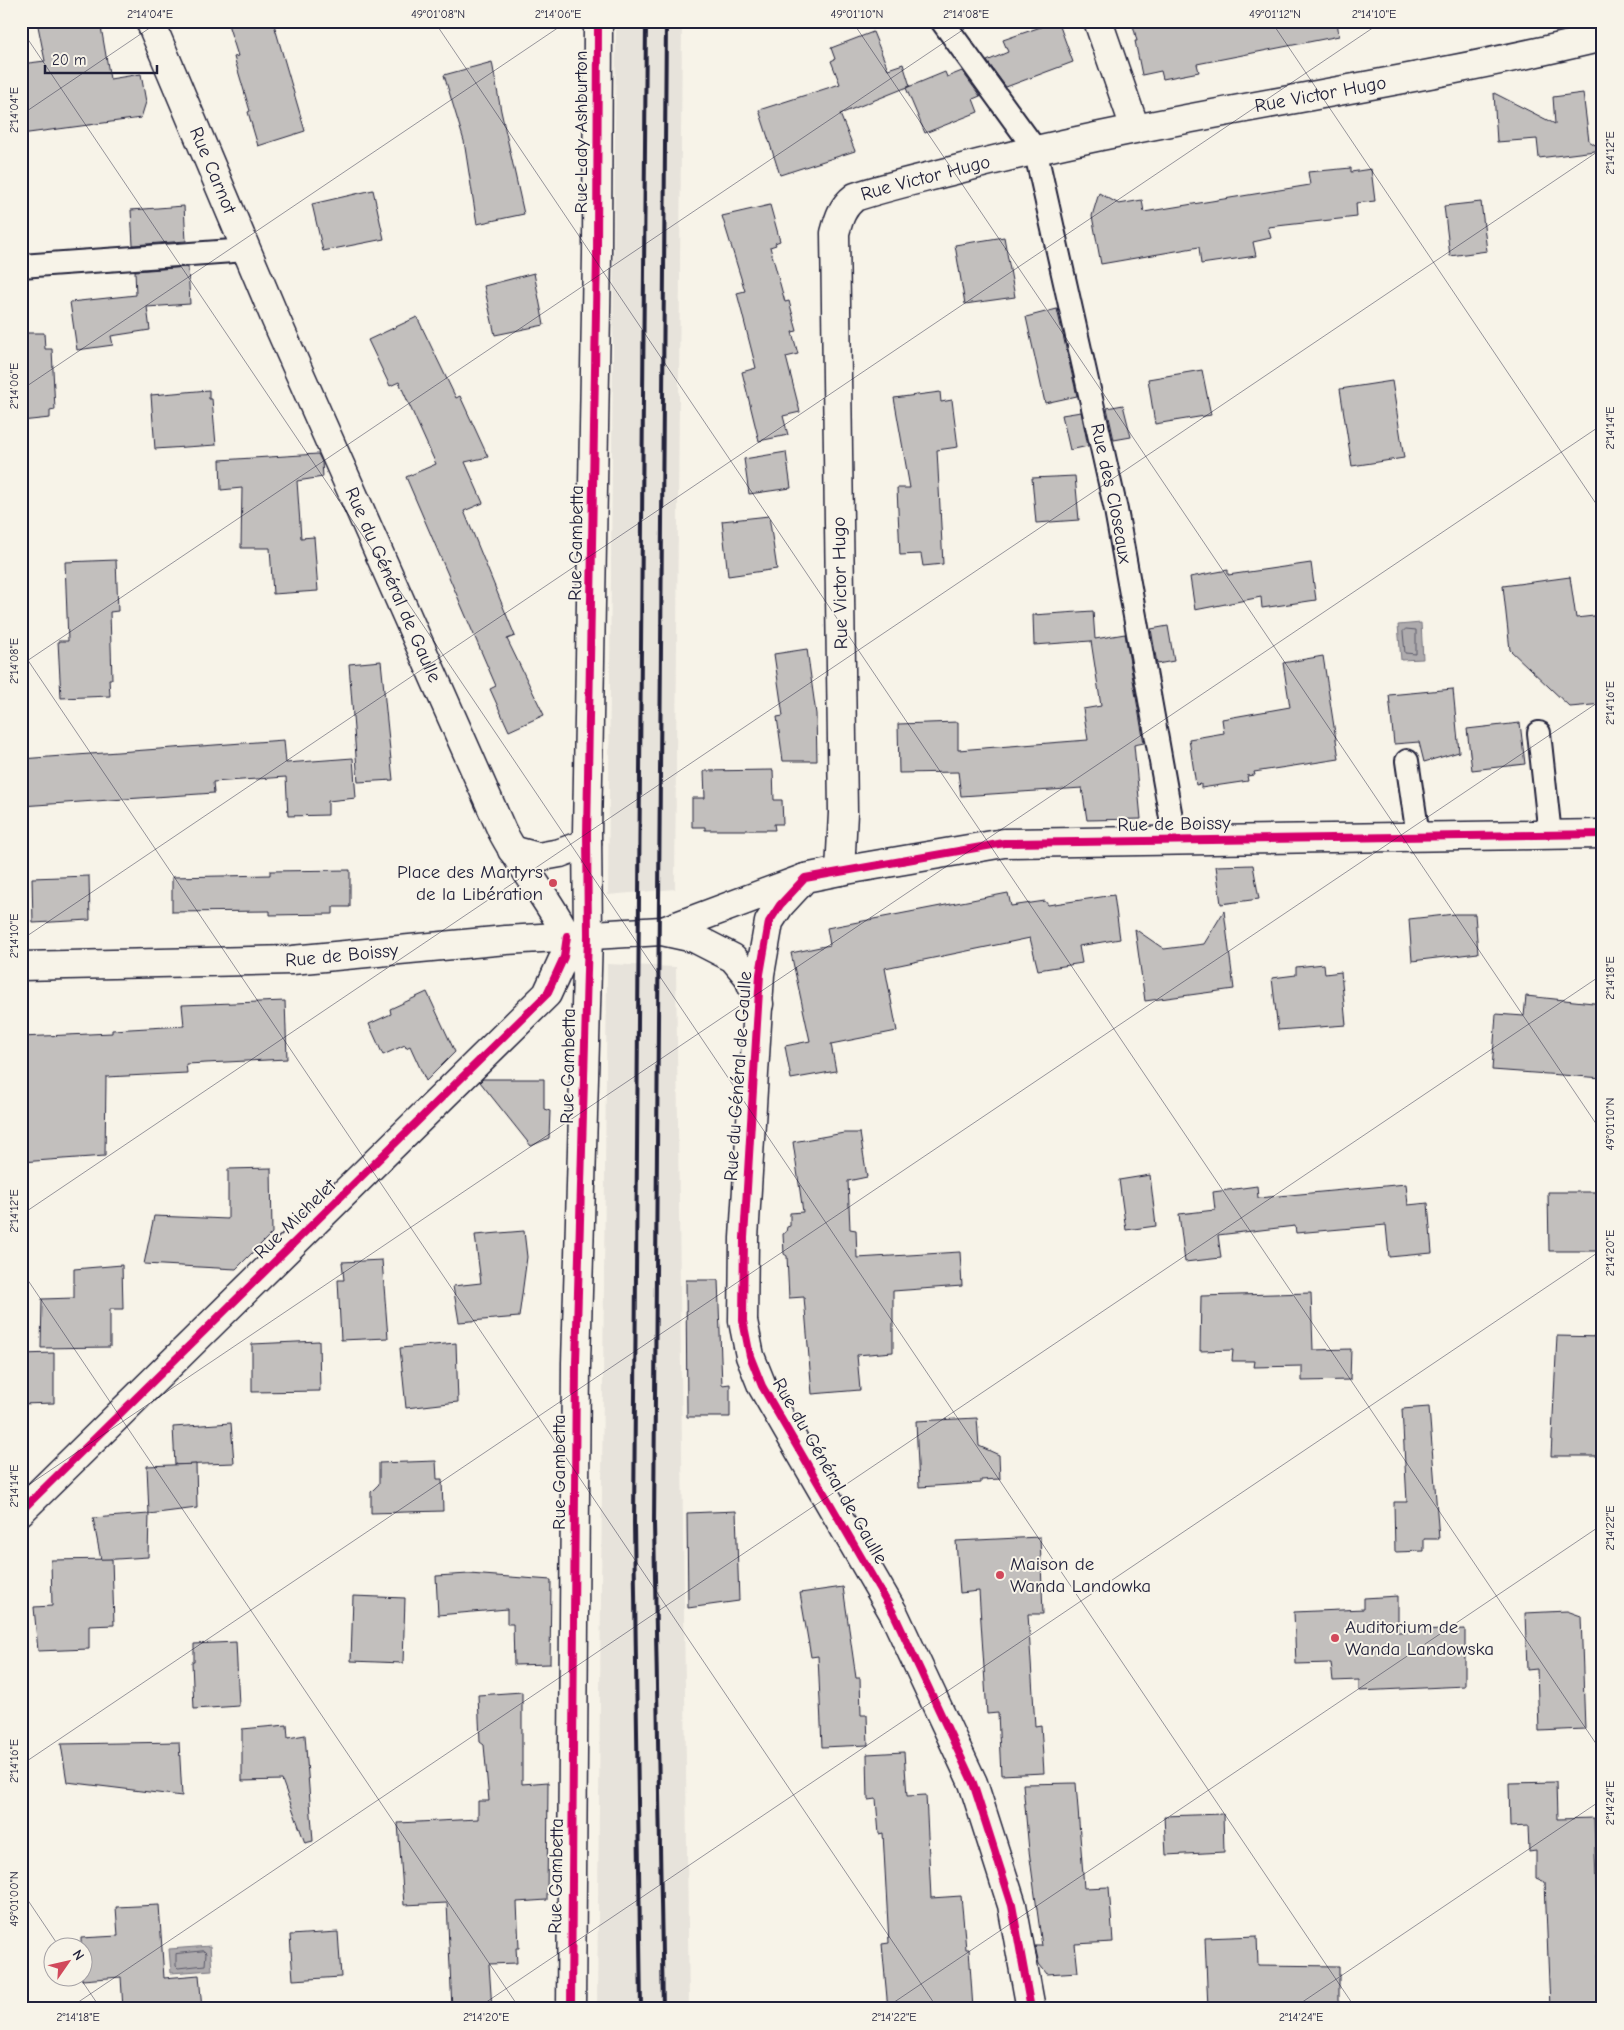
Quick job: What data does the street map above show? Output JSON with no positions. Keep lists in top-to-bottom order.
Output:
{
  "streets": {
    "street": [
      "Rue Victor Hugo",
      "Rue Lady Ashburton",
      "Rue Carnot",
      "Rue Gambetta",
      "Rue du Général de Gaulle",
      "Rue de Boissy",
      "Rue Michelet"
    ],
    "lane": ["Rue des Closeaux"]
  },
  "crossings": [
    ["Rue Victor Hugo", "Rue des Closeaux"],
    ["Rue Victor Hugo", "Rue de Boissy"],
    ["Rue Lady Ashburton", "Rue Gambetta"],
    ["Rue Carnot", "Rue du Général de Gaulle"],
    ["Rue des Closeaux", "Rue de Boissy"],
    ["Rue Gambetta", "Rue de Boissy"],
    ["Rue Gambetta", "Rue Michelet"],
    ["Rue du Général de Gaulle", "Rue de Boissy"],
    ["Rue de Boissy", "Rue Michelet"]
  ],
  "places": ["Place des Martyrs de la Libération", "Maison de Wanda Landowka", "Auditorium de Wanda Landowska"],
  "scale_bar": "20 m",
  "north": "top right",
  "coordinates": [
    "2°14'04\"E",
    "49°01'08\"N",
    "2°14'06\"E",
    "49°01'10\"N",
    "2°14'08\"E",
    "49°01'12\"N",
    "2°14'10\"E",
    "2°14'12\"E",
    "2°14'14\"E",
    "2°14'16\"E",
    "2°14'18\"E",
    "2°14'20\"E",
    "2°14'22\"E",
    "2°14'24\"E",
    "49°01'00\"N"
  ]
}
